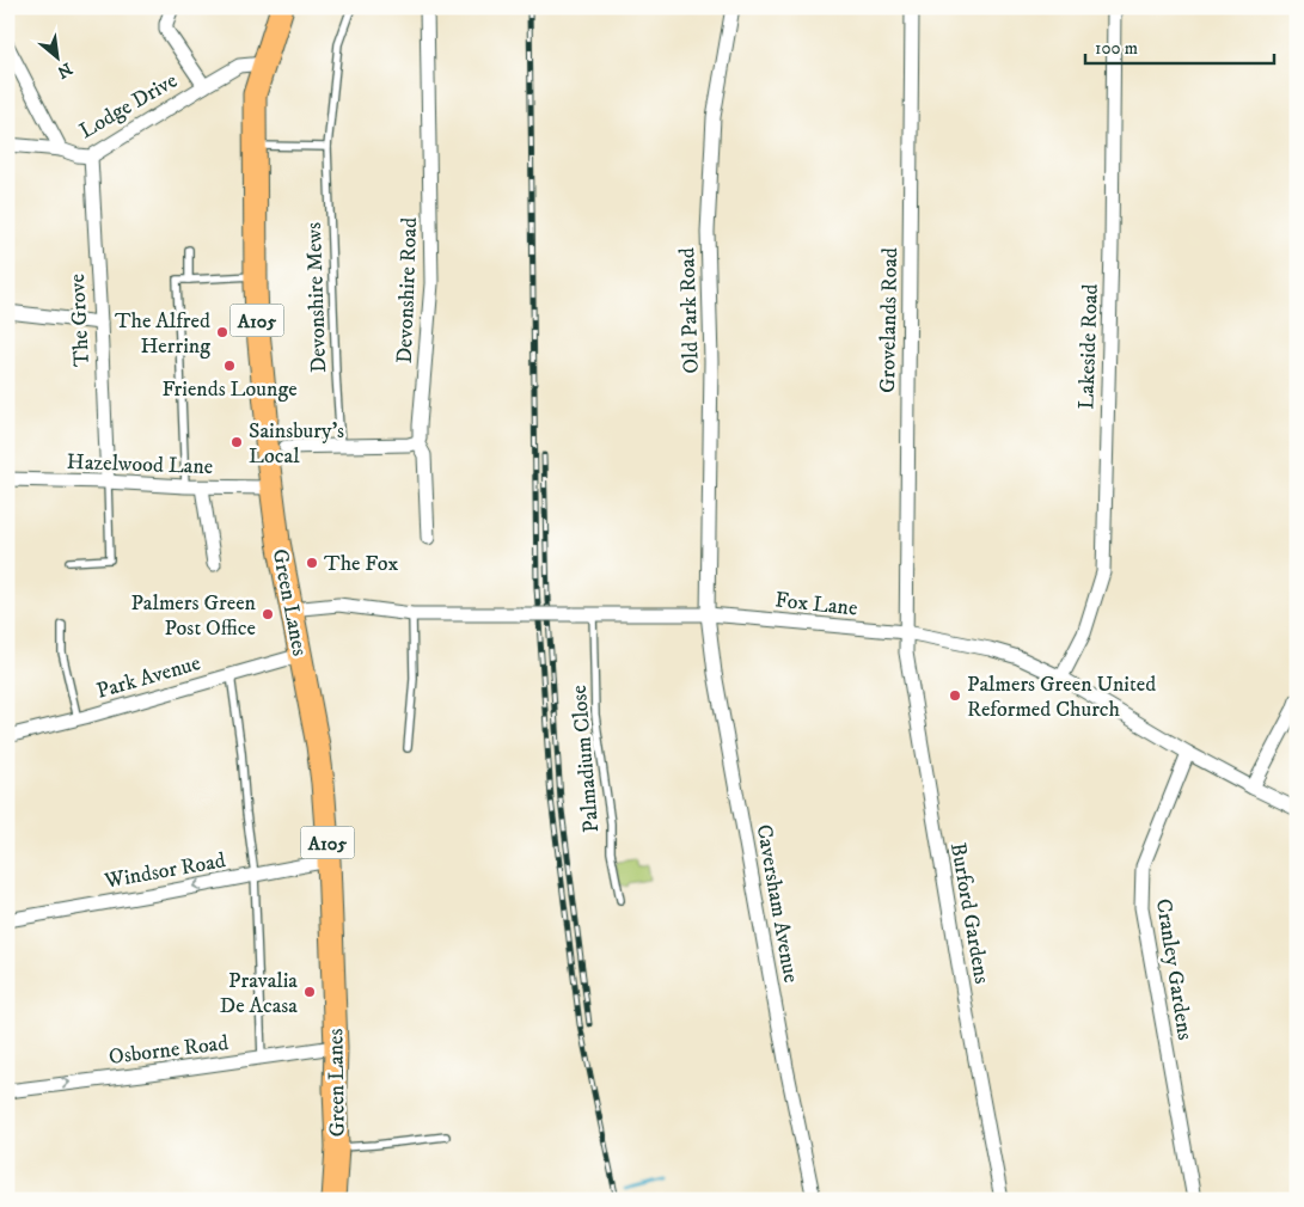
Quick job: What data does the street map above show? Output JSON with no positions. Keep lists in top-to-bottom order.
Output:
{
  "streets": {
    "main road": ["A105", "Green Lanes"],
    "street": [
      "Lodge Drive",
      "Devonshire Road",
      "Old Park Road",
      "The Grove",
      "Grovelands Road",
      "Lakeside Road",
      "Hazelwood Lane",
      "Fox Lane",
      "Park Avenue",
      "Windsor Road",
      "Caversham Avenue",
      "Burford Gardens",
      "Cranley Gardens",
      "Osborne Road"
    ],
    "lane": ["Devonshire Mews", "Palmadium Close"]
  },
  "crossings": [
    ["Lodge Drive", "The Grove"],
    ["Lodge Drive", "Green Lanes"],
    ["Old Park Road", "Fox Lane"],
    ["Old Park Road", "Caversham Avenue"],
    ["The Grove", "Hazelwood Lane"],
    ["Grovelands Road", "Fox Lane"],
    ["Grovelands Road", "Burford Gardens"],
    ["Lakeside Road", "Fox Lane"],
    ["Hazelwood Lane", "Green Lanes"],
    ["Green Lanes", "Fox Lane"],
    ["Green Lanes", "Park Avenue"],
    ["Green Lanes", "Windsor Road"],
    ["Green Lanes", "Osborne Road"],
    ["Fox Lane", "Palmadium Close"],
    ["Fox Lane", "Caversham Avenue"],
    ["Fox Lane", "Burford Gardens"],
    ["Fox Lane", "Cranley Gardens"]
  ],
  "one_way": ["Windsor Road", "Osborne Road"],
  "places": [
    "The Alfred Herring",
    "Friends Lounge",
    "Sainsbury's Local",
    "The Fox",
    "Palmers Green Post Office",
    "Palmers Green United Reformed Church",
    "Pravalia De Acasa"
  ],
  "scale_bar": "100 m",
  "north": "bottom right"
}
